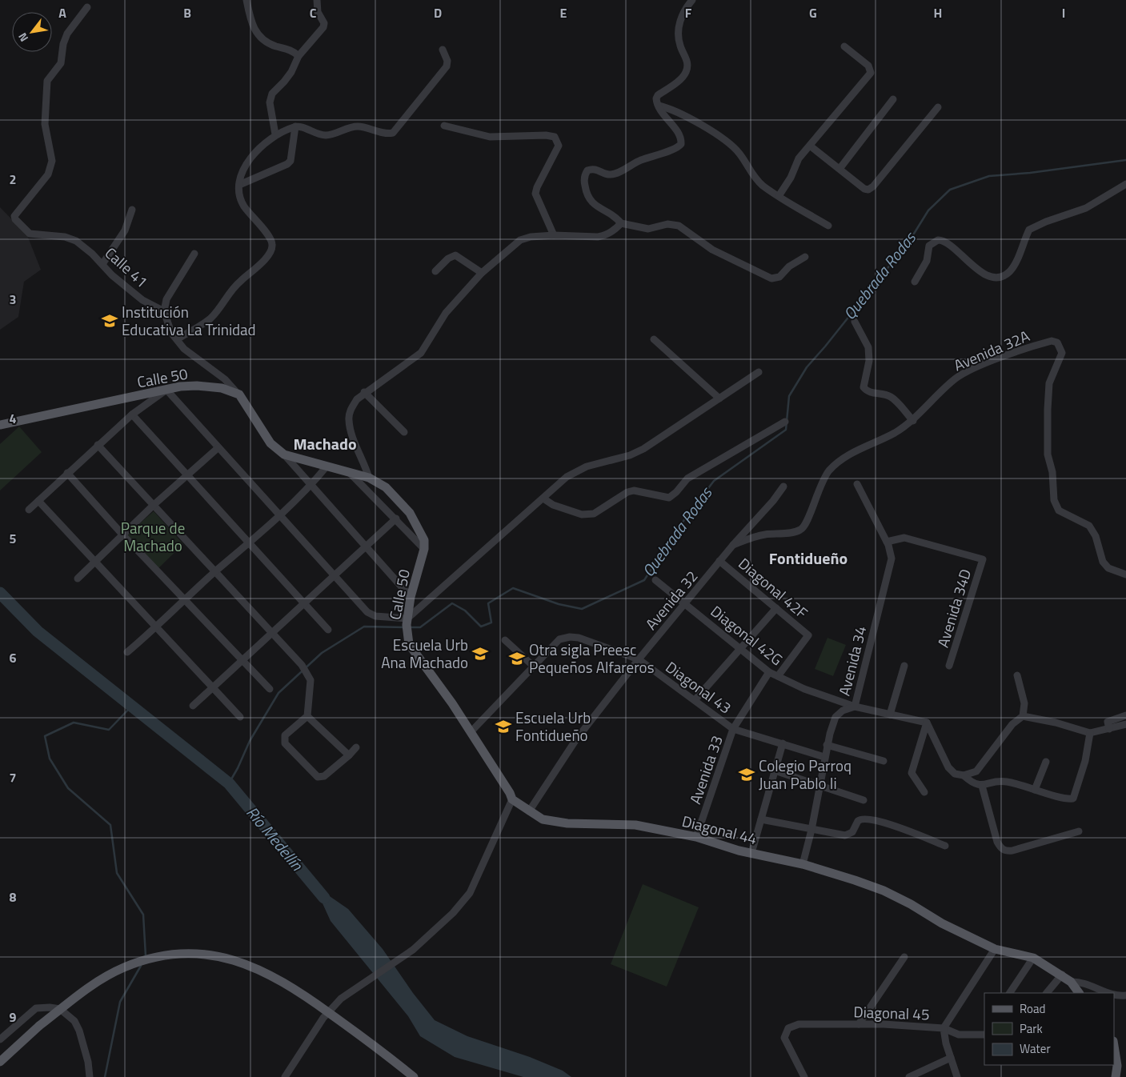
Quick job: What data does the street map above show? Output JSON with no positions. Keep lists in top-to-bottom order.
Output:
{
  "streets": {
    "main road": ["Calle 50", "Diagonal 44"],
    "street": [
      "Calle 41",
      "Avenida 32A",
      "Diagonal 42F",
      "Avenida 32",
      "Avenida 34D",
      "Diagonal 42G",
      "Avenida 34",
      "Diagonal 43",
      "Avenida 33",
      "Diagonal 45"
    ]
  },
  "crossings": [
    ["Avenida 32A", "Avenida 32"],
    ["Calle 50", "Diagonal 44"],
    ["Diagonal 42F", "Avenida 32"],
    ["Diagonal 42F", "Diagonal 42G"],
    ["Avenida 32", "Diagonal 42G"],
    ["Avenida 32", "Diagonal 43"],
    ["Avenida 32", "Diagonal 44"],
    ["Avenida 34D", "Avenida 34"],
    ["Diagonal 42G", "Avenida 34"],
    ["Diagonal 42G", "Avenida 33"],
    ["Avenida 34", "Diagonal 43"],
    ["Avenida 34", "Diagonal 44"],
    ["Diagonal 43", "Avenida 33"],
    ["Avenida 33", "Diagonal 44"]
  ],
  "districts": ["Machado", "Fontidueño"],
  "water": ["Quebrada Rodas", "Río Medellín"],
  "parks": ["Parque de Machado"],
  "places": {
    "school or university": [
      "Institución Educativa La Trinidad",
      "Escuela Urb Ana Machado",
      "Otra sigla Preesc Pequeños Alfareros",
      "Escuela Urb Fontidueño",
      "Colegio Parroq Juan Pablo Ii"
    ]
  },
  "legend": ["Road", "Park", "Water"],
  "north": "bottom left",
  "grid": {
    "columns": [
      "A",
      "B",
      "C",
      "D",
      "E",
      "F",
      "G",
      "H",
      "I"
    ],
    "rows": [
      "2",
      "3",
      "4",
      "5",
      "6",
      "7",
      "8",
      "9"
    ]
  }
}
